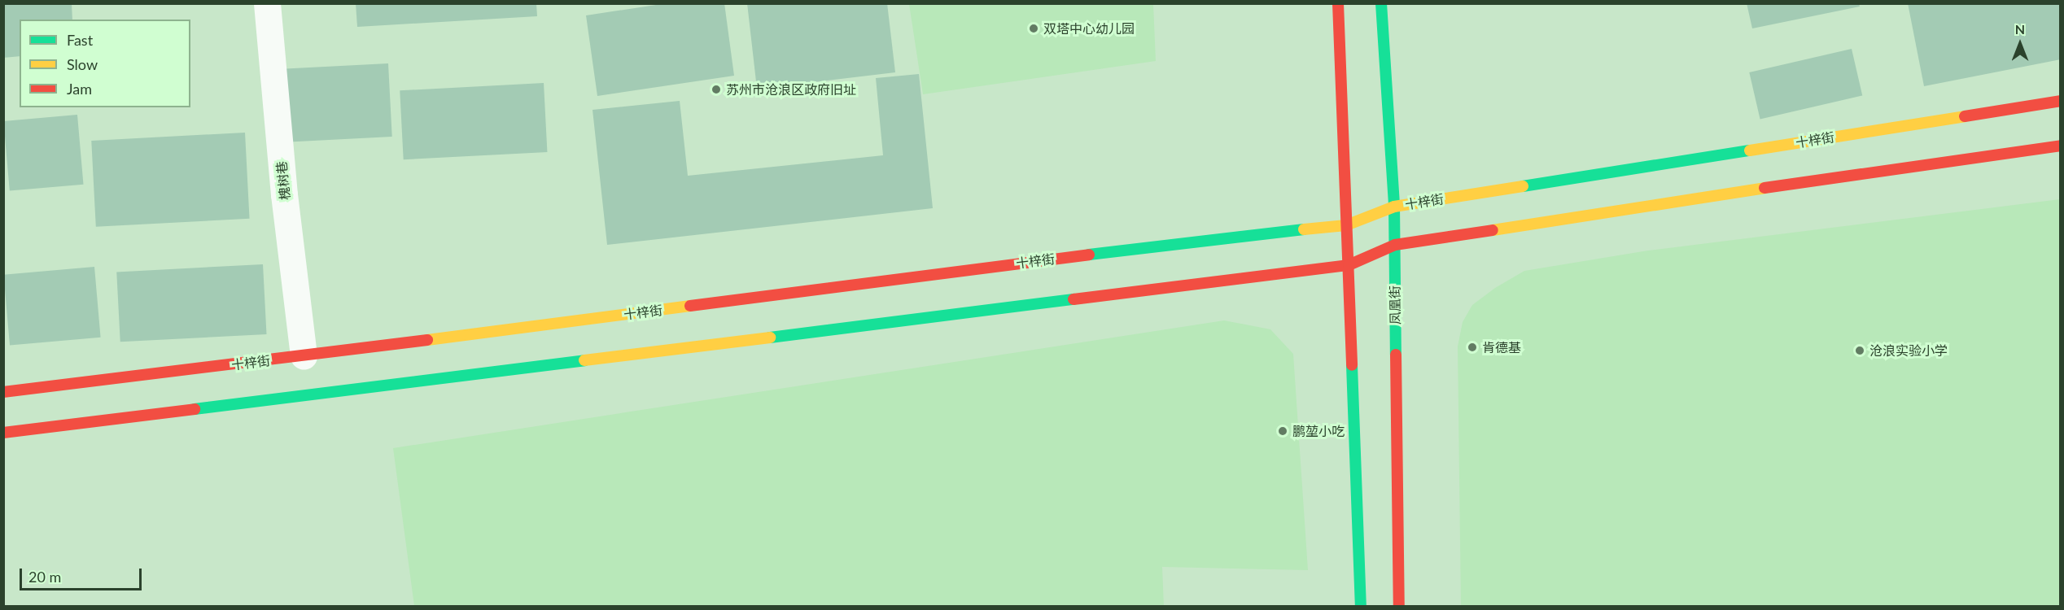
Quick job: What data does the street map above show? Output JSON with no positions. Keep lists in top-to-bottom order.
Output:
{
  "streets": {
    "main road": ["十梓街", "凤凰街"],
    "street": ["槐树巷"]
  },
  "crossings": [
    ["十梓街", "槐树巷"],
    ["十梓街", "凤凰街"]
  ],
  "places": [
    "双塔中心幼儿园",
    "苏州市沧浪区政府旧址",
    "肯德基",
    "沧浪实验小学",
    "鹏堃小吃"
  ],
  "legend": ["Fast", "Slow", "Jam"],
  "scale_bar": "20 m",
  "north": "top"
}
